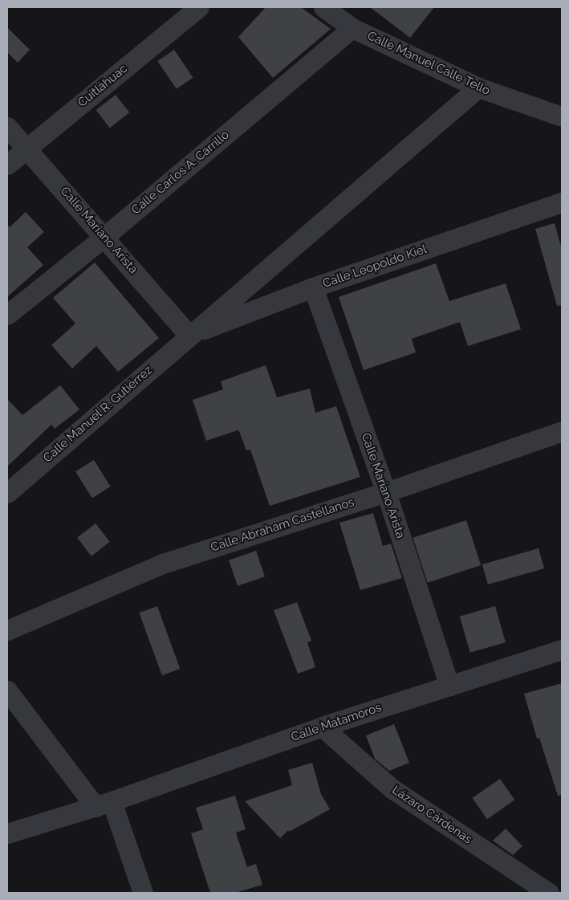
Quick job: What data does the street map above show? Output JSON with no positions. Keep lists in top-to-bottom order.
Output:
{
  "streets": {
    "street": [
      "Calle Manuel Calle Tello",
      "Cuitláhuac",
      "Calle Carlos A. Carrillo",
      "Calle Mariano Arista",
      "Calle Leopoldo Kiel",
      "Calle Manuel R. Gutiérrez",
      "Calle Abraham Castellanos",
      "Calle Matamoros",
      "Lázaro Cárdenas"
    ]
  },
  "crossings": [
    ["Calle Manuel Calle Tello", "Calle Carlos A. Carrillo"],
    ["Calle Manuel Calle Tello", "Calle Manuel R. Gutiérrez"],
    ["Cuitláhuac", "Calle Mariano Arista"],
    ["Calle Carlos A. Carrillo", "Calle Mariano Arista"],
    ["Calle Mariano Arista", "Calle Leopoldo Kiel"],
    ["Calle Mariano Arista", "Calle Manuel R. Gutiérrez"],
    ["Calle Mariano Arista", "Calle Abraham Castellanos"],
    ["Calle Mariano Arista", "Calle Matamoros"],
    ["Calle Leopoldo Kiel", "Calle Manuel R. Gutiérrez"],
    ["Calle Matamoros", "Lázaro Cárdenas"]
  ]
}
